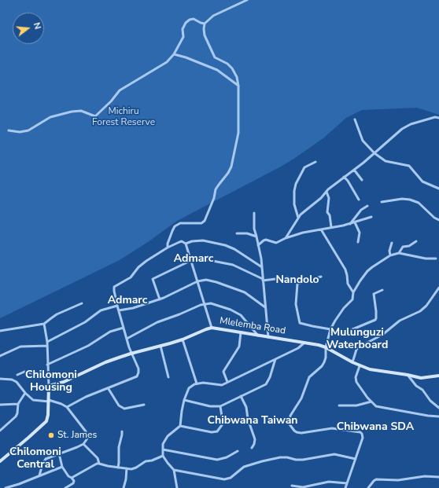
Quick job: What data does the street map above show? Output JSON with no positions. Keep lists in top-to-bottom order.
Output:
{
  "streets": {
    "street": ["Mlelemba Road"]
  },
  "districts": [
    "Admarc",
    "Nandolo",
    "Admarc",
    "Mulunguzi Waterboard",
    "Chilomoni Housing",
    "Chibwana Taiwan",
    "Chibwana SDA",
    "Chilomoni Central"
  ],
  "parks": ["Michiru Forest Reserve"],
  "places": ["St. James"],
  "north": "right"
}
